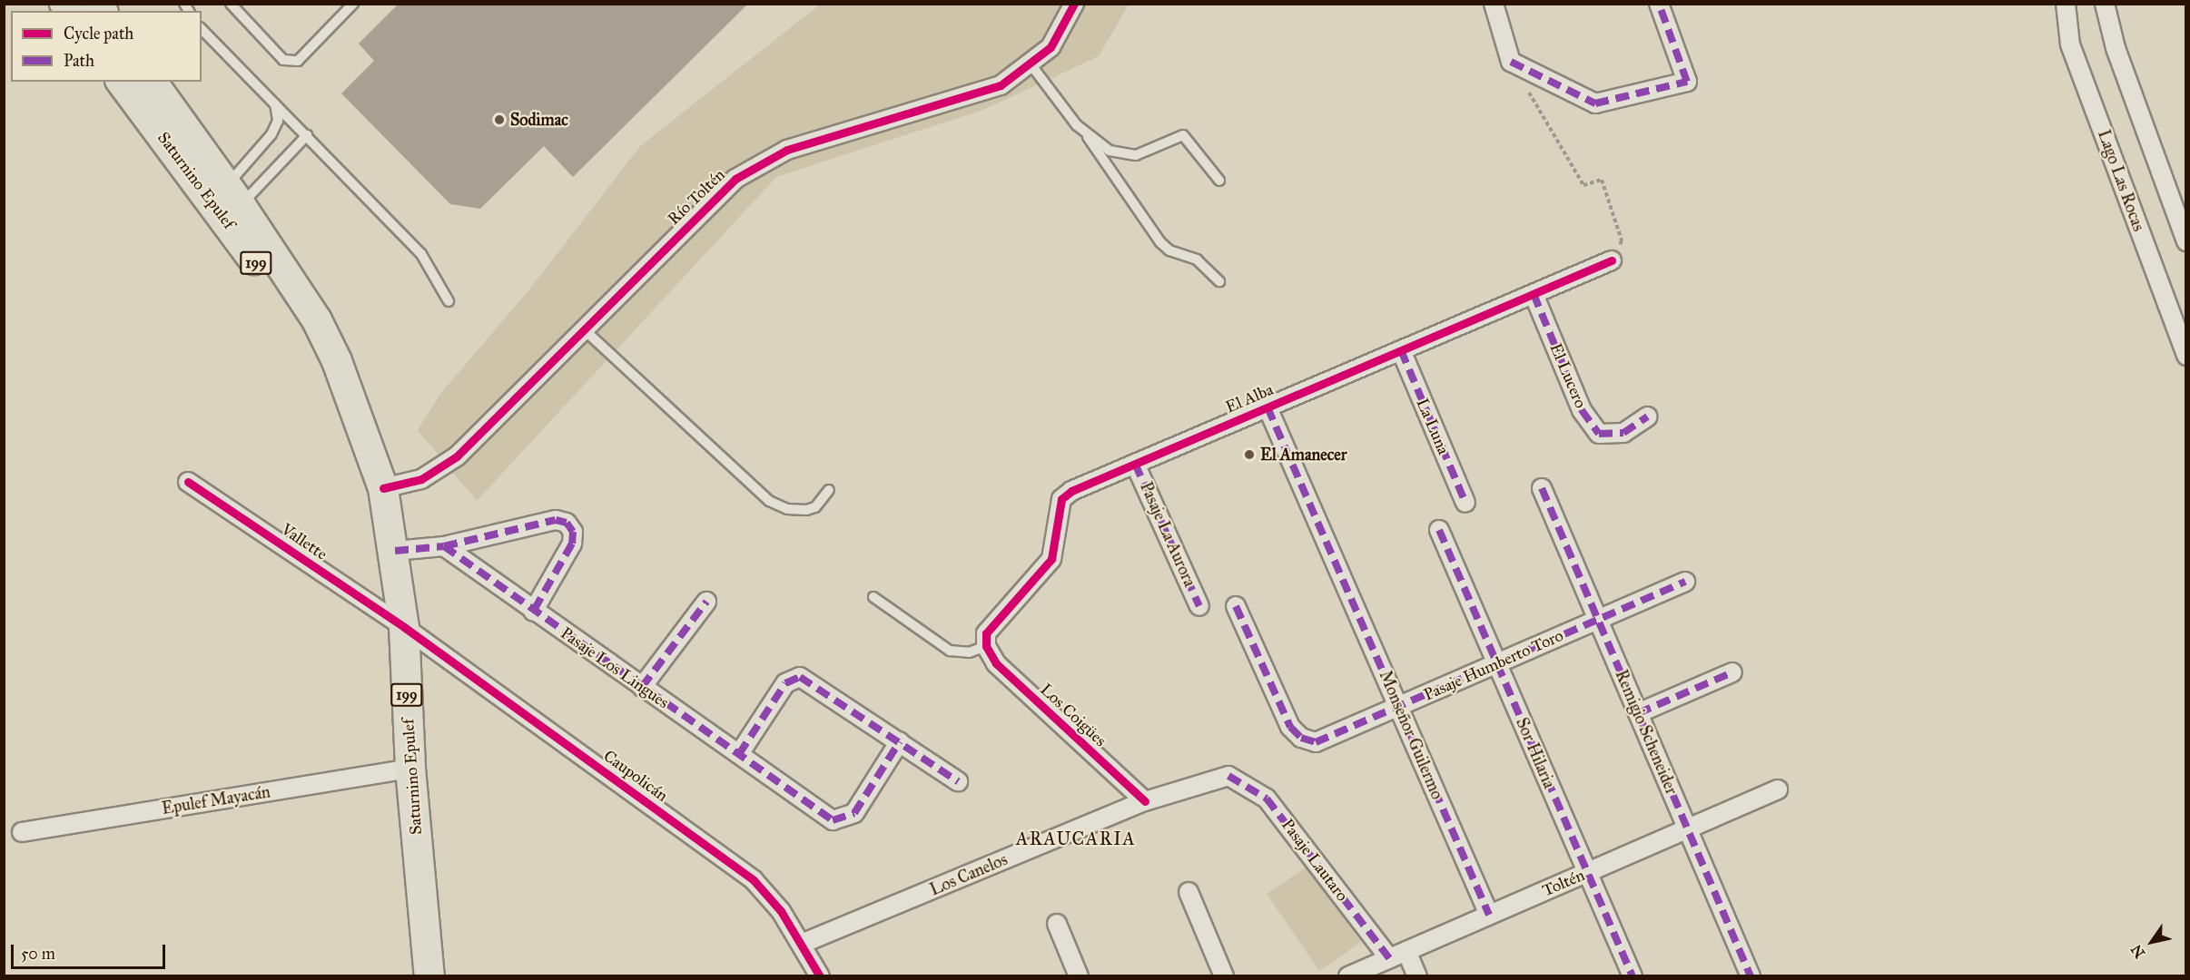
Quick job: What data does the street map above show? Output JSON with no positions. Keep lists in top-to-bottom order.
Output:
{
  "streets": {
    "main road": ["Saturnino Epulef", "199"],
    "street": [
      "Lago Las Rocas",
      "Río Toltén",
      "El Lucero",
      "El Alba",
      "La Luna",
      "Pasaje La Aurora",
      "Vallette",
      "Pasaje Humberto Toro",
      "Pasaje Los Lingues",
      "Los Coigües",
      "Remigio Scheneider",
      "Monseñor Guilermo",
      "Sor Hilaria",
      "Caupolicán",
      "Epulef Mayacán",
      "Pasaje Lautaro",
      "Los Canelos",
      "Toltén"
    ]
  },
  "crossings": [
    ["Saturnino Epulef", "Río Toltén"],
    ["Saturnino Epulef", "Vallette"],
    ["Saturnino Epulef", "Caupolicán"],
    ["Saturnino Epulef", "Epulef Mayacán"],
    ["El Lucero", "El Alba"],
    ["El Alba", "La Luna"],
    ["El Alba", "Pasaje La Aurora"],
    ["El Alba", "Los Coigües"],
    ["El Alba", "Monseñor Guilermo"],
    ["Vallette", "Caupolicán"],
    ["Pasaje Humberto Toro", "Remigio Scheneider"],
    ["Pasaje Humberto Toro", "Monseñor Guilermo"],
    ["Pasaje Humberto Toro", "Sor Hilaria"],
    ["Los Coigües", "Los Canelos"],
    ["Remigio Scheneider", "Toltén"],
    ["Monseñor Guilermo", "Toltén"],
    ["Sor Hilaria", "Toltén"],
    ["Caupolicán", "Los Canelos"],
    ["Pasaje Lautaro", "Los Canelos"],
    ["Pasaje Lautaro", "Toltén"]
  ],
  "districts": ["ARAUCARIA"],
  "places": ["Sodimac", "El Amanecer"],
  "legend": ["Cycle path", "Path"],
  "scale_bar": "50 m",
  "north": "bottom left"
}
